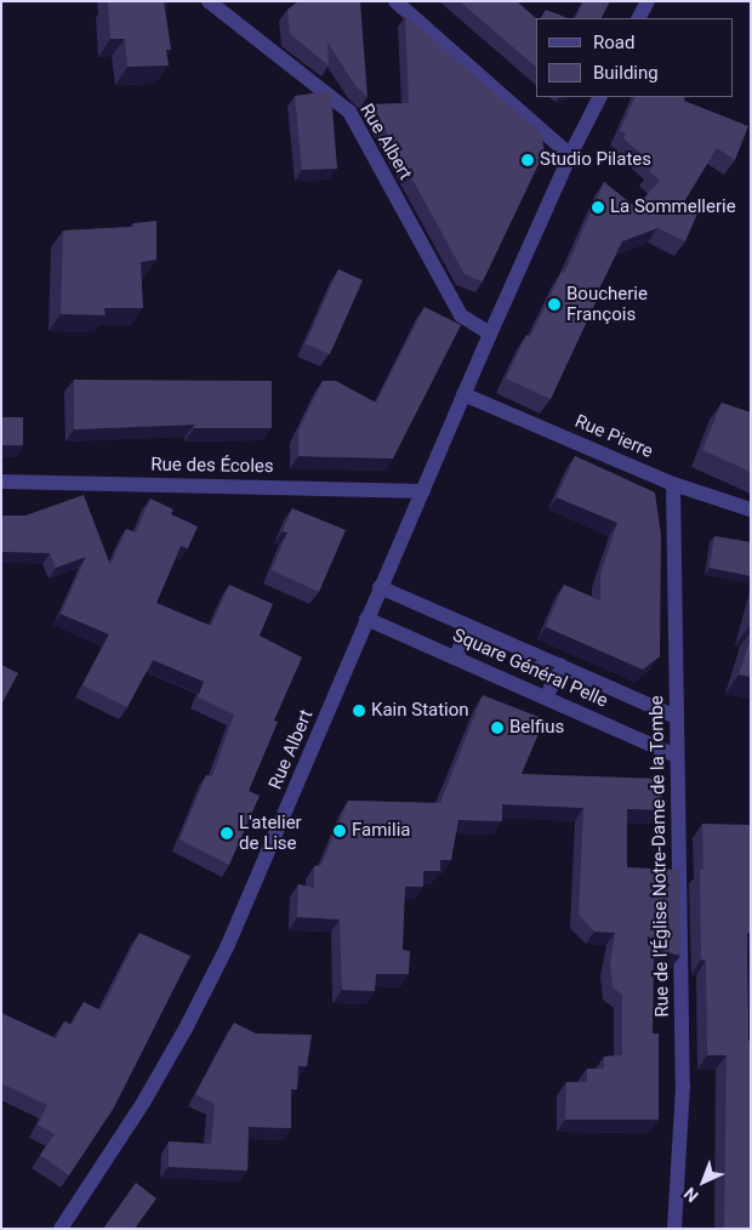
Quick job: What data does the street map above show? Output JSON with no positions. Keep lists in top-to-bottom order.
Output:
{
  "streets": {
    "street": [
      "Rue Albert",
      "Rue Pierre",
      "Rue des Écoles",
      "Square Général Pelle",
      "Rue de l’Église Notre-Dame de la Tombe"
    ]
  },
  "crossings": [
    ["Rue Albert", "Rue Pierre"],
    ["Rue Albert", "Rue des Écoles"],
    ["Rue Albert", "Square Général Pelle"],
    ["Rue Pierre", "Rue de l’Église Notre-Dame de la Tombe"],
    ["Square Général Pelle", "Rue de l’Église Notre-Dame de la Tombe"]
  ],
  "places": [
    "Studio Pilates",
    "La Sommellerie",
    "Boucherie François",
    "Kain Station",
    "Belfius",
    "Familia",
    "L'atelier de Lise"
  ],
  "legend": ["Road", "Building"],
  "north": "bottom left"
}
